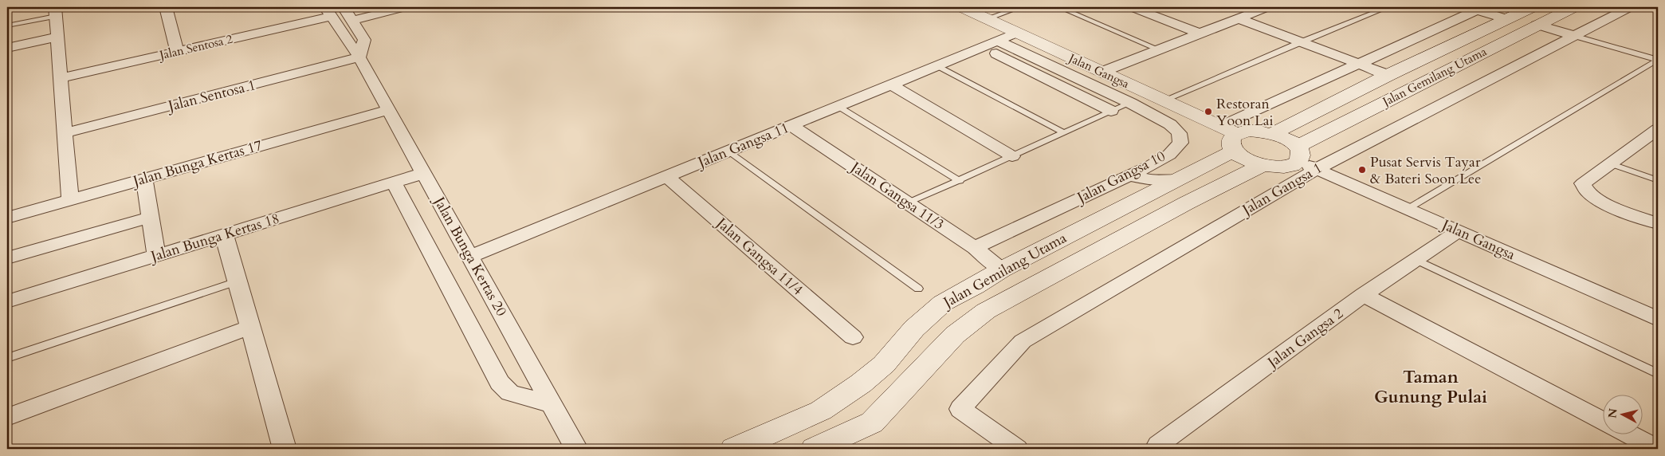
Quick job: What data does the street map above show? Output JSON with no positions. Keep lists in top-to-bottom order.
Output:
{
  "streets": {
    "main road": ["Jalan Gangsa", "Jalan Gemilang Utama"],
    "street": [
      "Jalan Sentosa 2",
      "Jalan Sentosa 1",
      "Jalan Gangsa 11",
      "Jalan Bunga Kertas 17",
      "Jalan Gangsa 10",
      "Jalan Gangsa 1",
      "Jalan Gangsa 11/3",
      "Jalan Bunga Kertas 18",
      "Jalan Bunga Kertas 20",
      "Jalan Gangsa 11/4",
      "Jalan Gangsa 2"
    ]
  },
  "crossings": [
    ["Jalan Sentosa 2", "Jalan Bunga Kertas 20"],
    ["Jalan Gangsa", "Jalan Gemilang Utama"],
    ["Jalan Gangsa", "Jalan Gangsa 11"],
    ["Jalan Gangsa", "Jalan Gangsa 1"],
    ["Jalan Gangsa", "Jalan Gangsa 2"],
    ["Jalan Gemilang Utama", "Jalan Gangsa 11/3"],
    ["Jalan Sentosa 1", "Jalan Bunga Kertas 20"],
    ["Jalan Gangsa 11", "Jalan Gangsa 10"],
    ["Jalan Gangsa 11", "Jalan Gangsa 11/3"],
    ["Jalan Gangsa 11", "Jalan Bunga Kertas 20"],
    ["Jalan Gangsa 11", "Jalan Gangsa 11/4"],
    ["Jalan Bunga Kertas 17", "Jalan Bunga Kertas 20"],
    ["Jalan Gangsa 10", "Jalan Gangsa 11/3"],
    ["Jalan Bunga Kertas 18", "Jalan Bunga Kertas 20"]
  ],
  "districts": ["Taman Gunung Pulai"],
  "places": ["Restoran Yoon Lai", "Pusat Servis Tayar & Bateri Soon Lee"],
  "north": "left"
}
